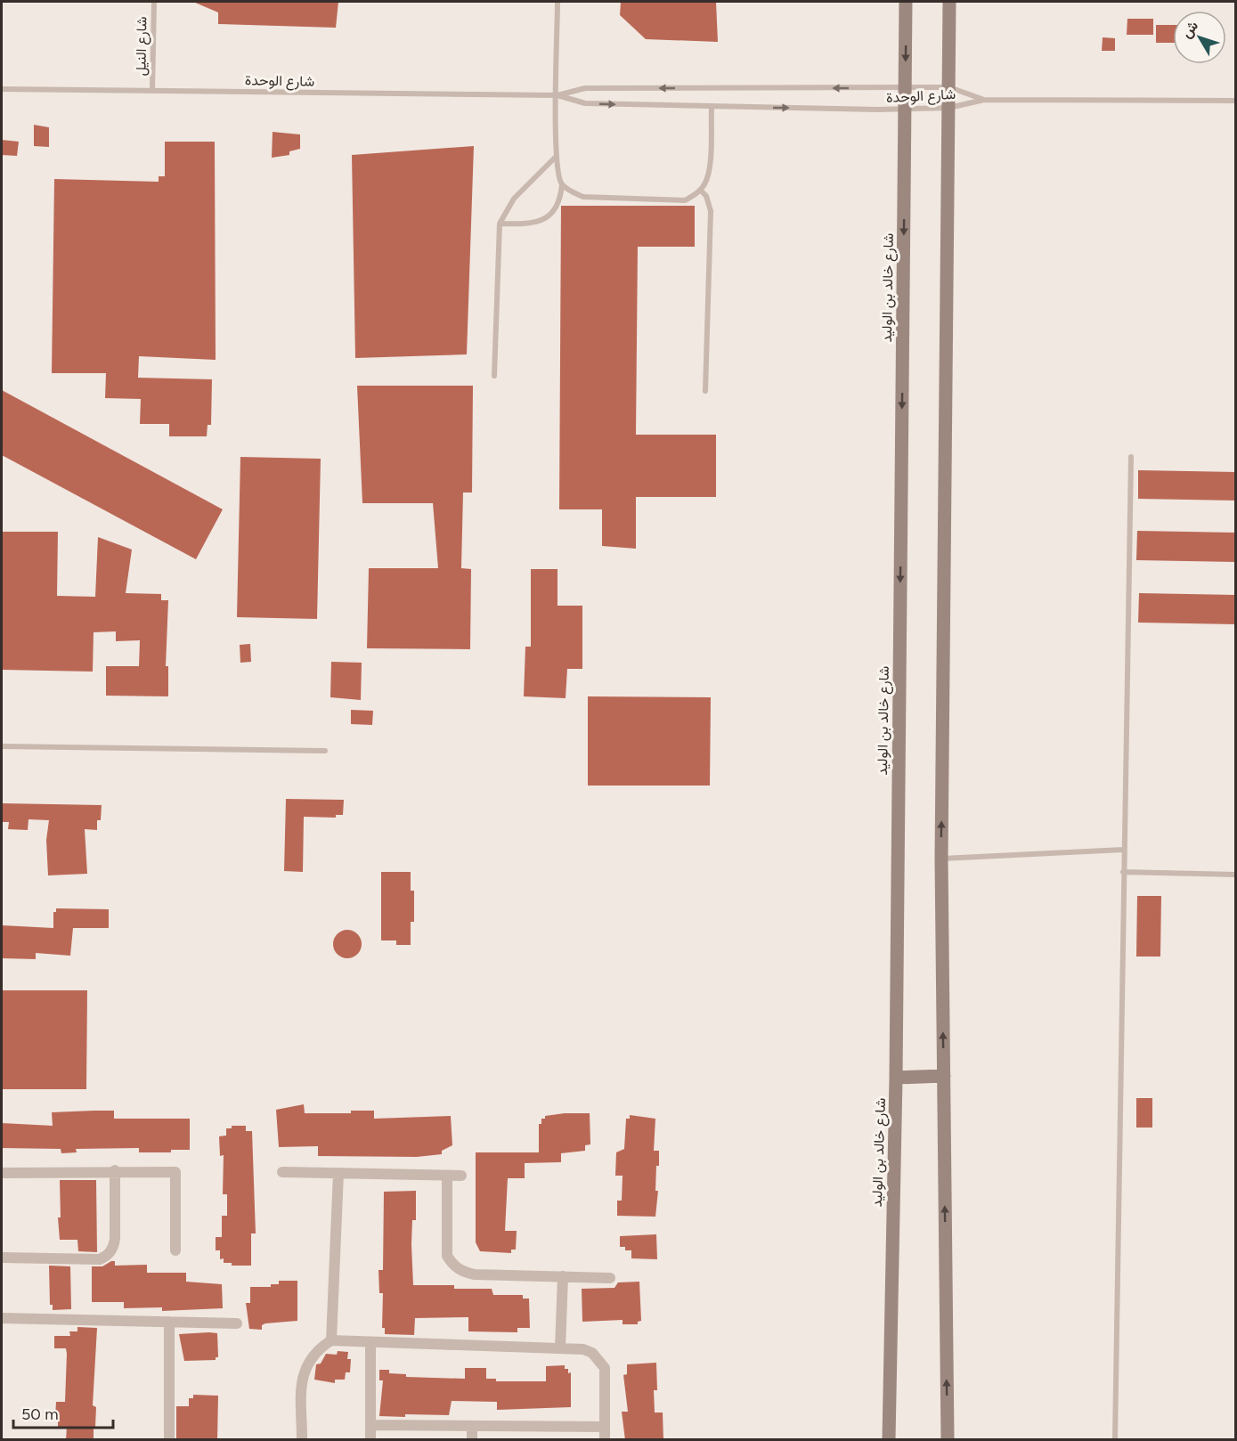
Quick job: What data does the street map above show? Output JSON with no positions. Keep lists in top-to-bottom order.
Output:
{
  "streets": {
    "main road": ["شارع خالد بن الوليد"],
    "lane": ["شارع النيل", "شارع الوحدة"]
  },
  "crossings": [
    ["شارع النيل", "شارع الوحدة"],
    ["شارع الوحدة", "شارع خالد بن الوليد"]
  ],
  "scale_bar": "50 m",
  "north": "top left"
}
